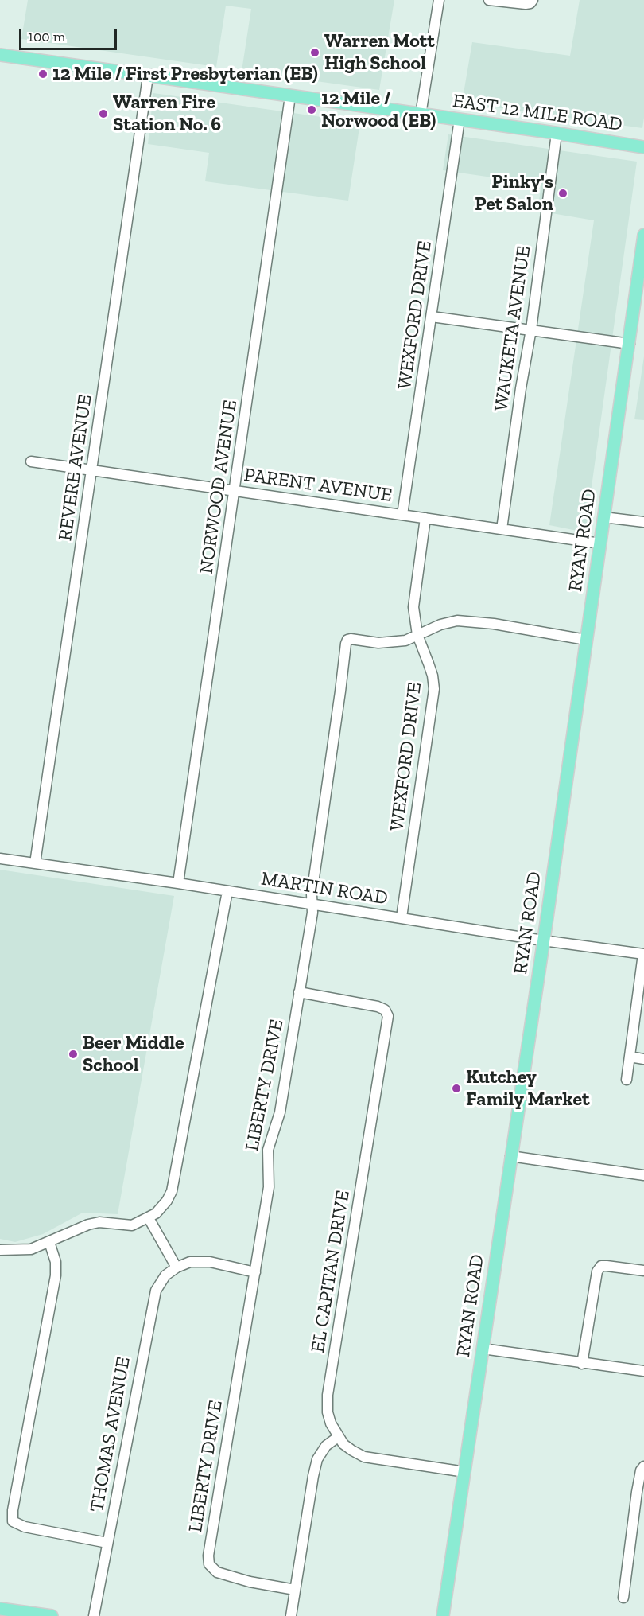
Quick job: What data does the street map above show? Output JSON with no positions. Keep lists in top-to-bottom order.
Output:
{
  "streets": {
    "main road": ["EAST 12 MILE ROAD", "RYAN ROAD"],
    "street": [
      "WEXFORD DRIVE",
      "WAUKETA AVENUE",
      "REVERE AVENUE",
      "PARENT AVENUE",
      "NORWOOD AVENUE",
      "MARTIN ROAD",
      "LIBERTY DRIVE",
      "EL CAPITAN DRIVE",
      "THOMAS AVENUE"
    ]
  },
  "crossings": [
    ["EAST 12 MILE ROAD", "WEXFORD DRIVE"],
    ["EAST 12 MILE ROAD", "WAUKETA AVENUE"],
    ["EAST 12 MILE ROAD", "REVERE AVENUE"],
    ["EAST 12 MILE ROAD", "NORWOOD AVENUE"],
    ["WEXFORD DRIVE", "PARENT AVENUE"],
    ["WEXFORD DRIVE", "MARTIN ROAD"],
    ["WEXFORD DRIVE", "LIBERTY DRIVE"],
    ["WAUKETA AVENUE", "PARENT AVENUE"],
    ["REVERE AVENUE", "PARENT AVENUE"],
    ["REVERE AVENUE", "MARTIN ROAD"],
    ["PARENT AVENUE", "NORWOOD AVENUE"],
    ["PARENT AVENUE", "RYAN ROAD"],
    ["NORWOOD AVENUE", "MARTIN ROAD"],
    ["RYAN ROAD", "MARTIN ROAD"],
    ["MARTIN ROAD", "LIBERTY DRIVE"],
    ["LIBERTY DRIVE", "EL CAPITAN DRIVE"],
    ["LIBERTY DRIVE", "THOMAS AVENUE"]
  ],
  "places": [
    "Warren Mott High School",
    "12 Mile / First Presbyterian (EB)",
    "12 Mile / Norwood (EB)",
    "Warren Fire Station No. 6",
    "Pinky's Pet Salon",
    "Beer Middle School",
    "Kutchey Family Market"
  ],
  "scale_bar": "100 m"
}
